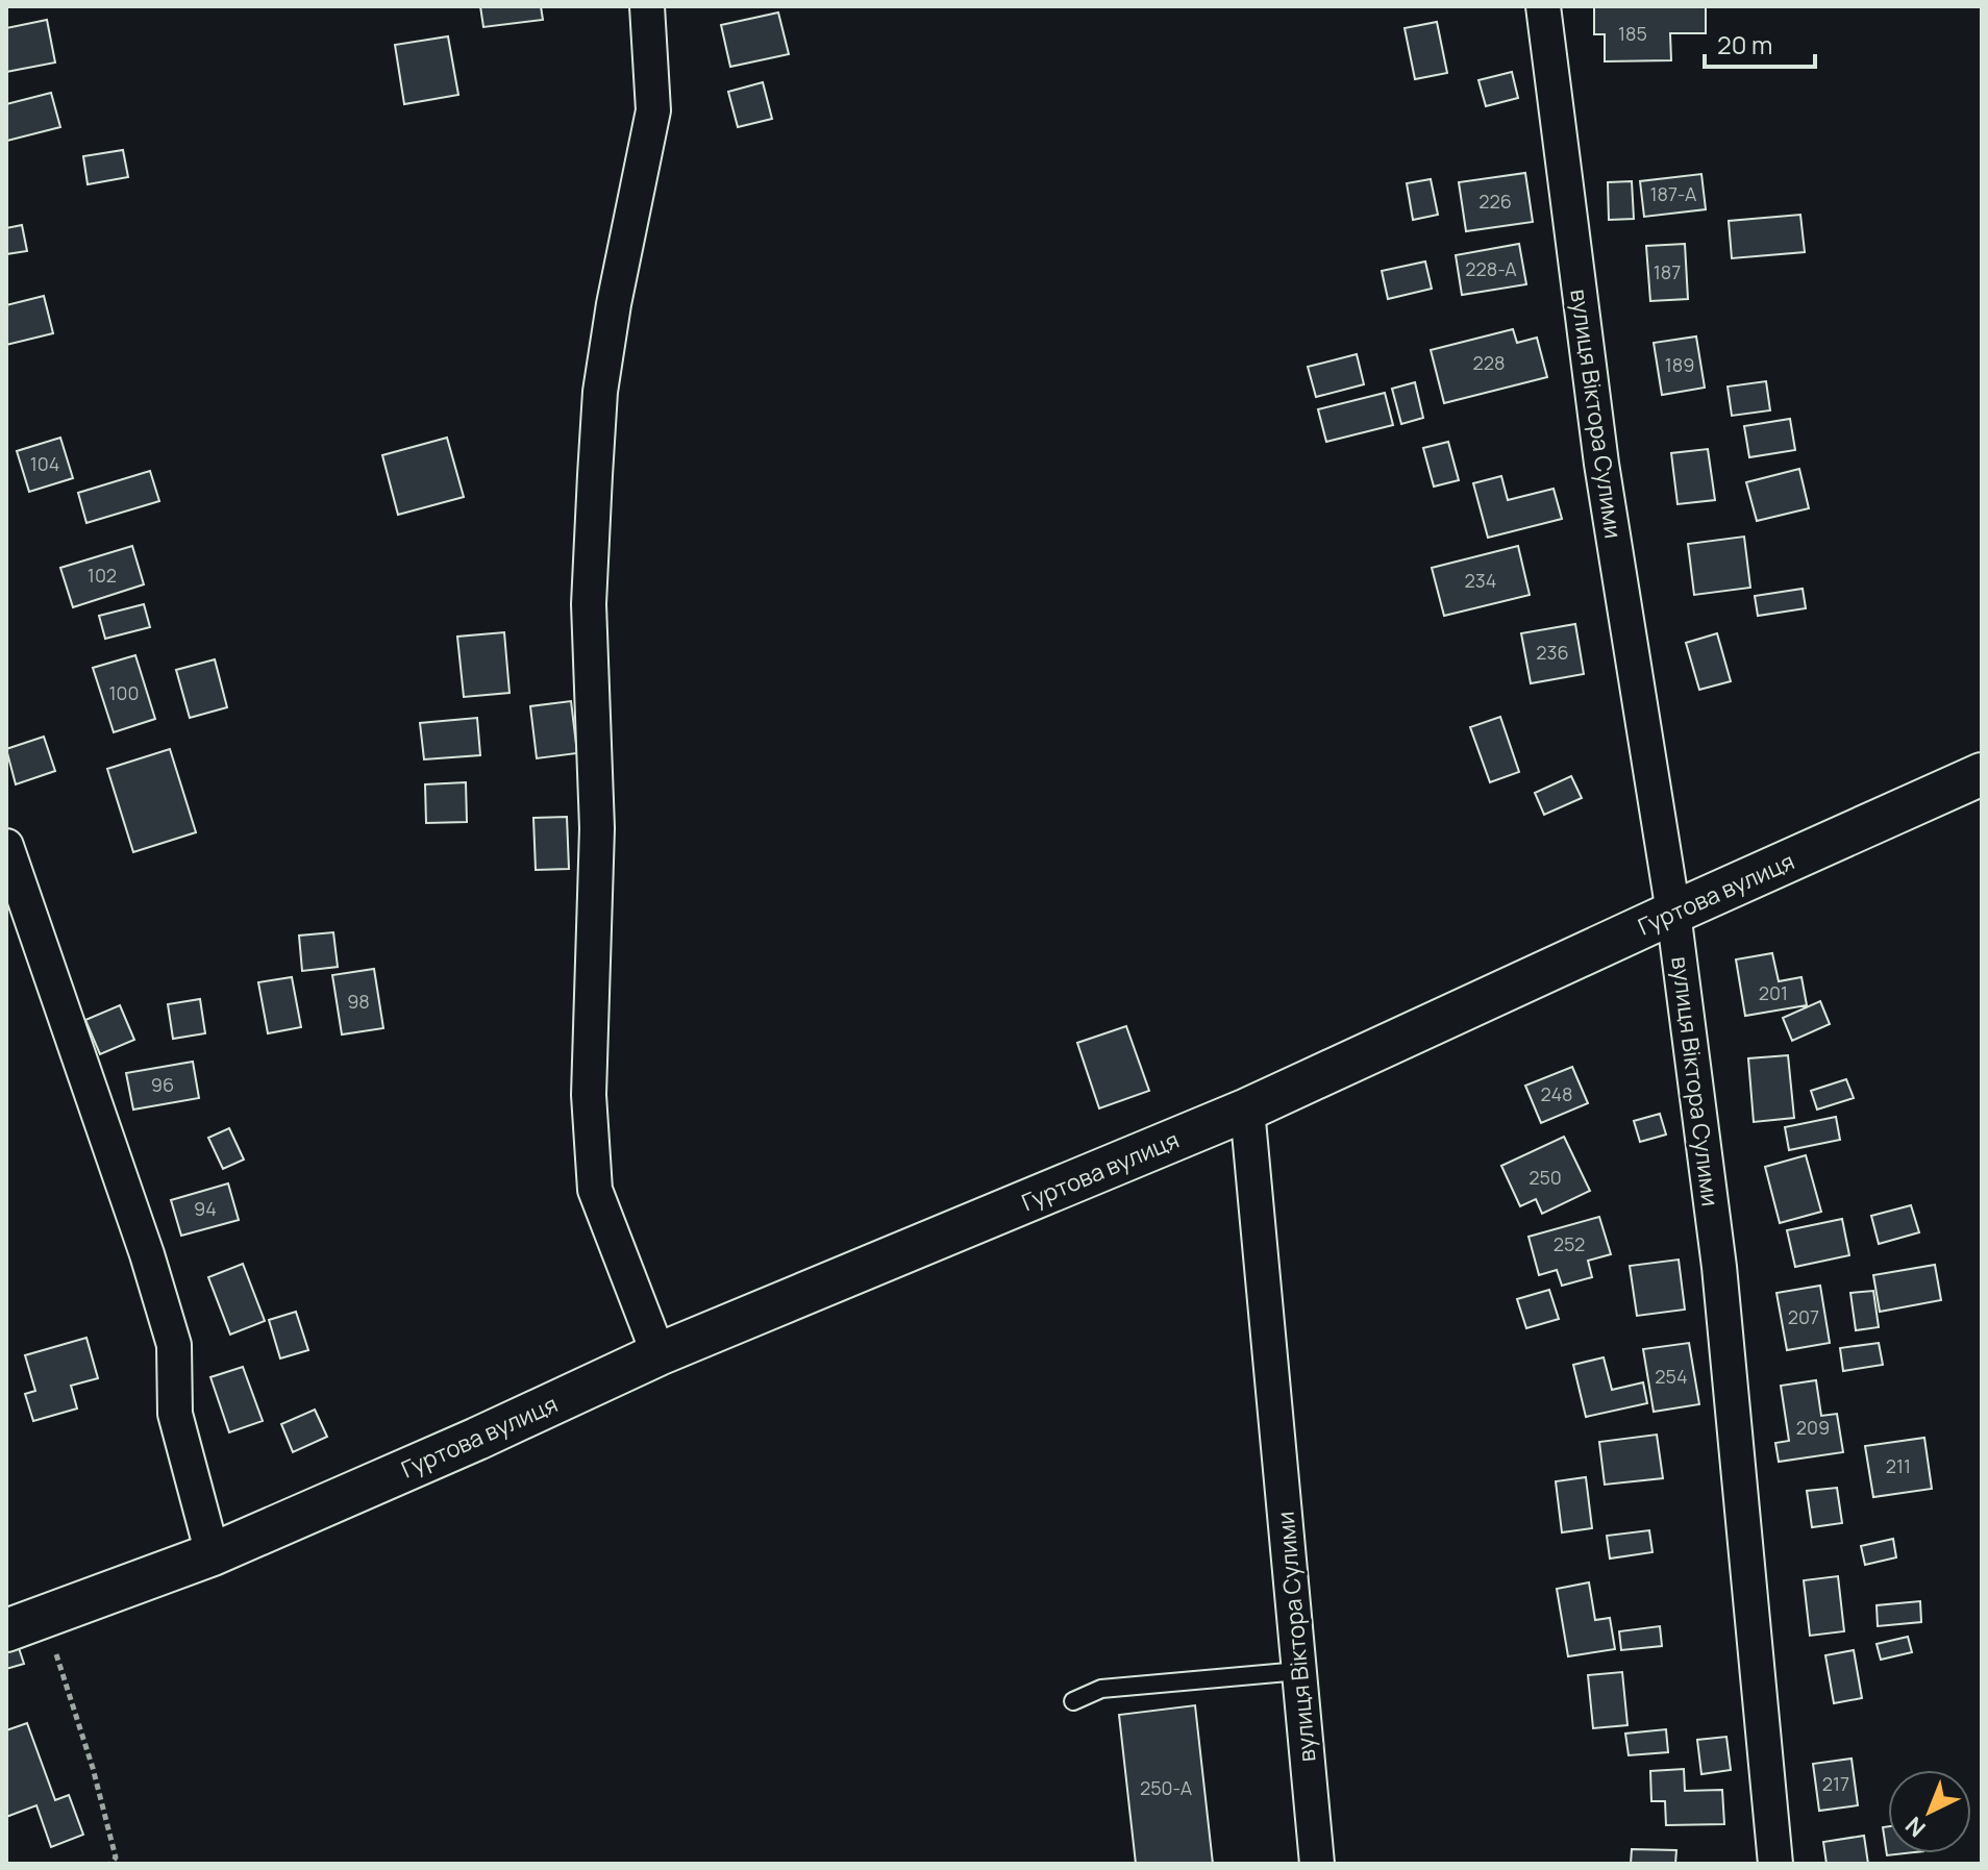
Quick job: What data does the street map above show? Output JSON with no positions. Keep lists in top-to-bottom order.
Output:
{
  "streets": {
    "street": ["вулиця Віктора Сулими", "Гуртова вулиця"]
  },
  "crossings": [
    ["вулиця Віктора Сулими", "Гуртова вулиця"]
  ],
  "house_numbers": [
    "185",
    "187-А",
    "226",
    "228-А",
    "187",
    "228",
    "189",
    "104",
    "102",
    "234",
    "236",
    "100",
    "201",
    "98",
    "96",
    "248",
    "250",
    "94",
    "252",
    "207",
    "254",
    "209",
    "211",
    "217",
    "250-А"
  ],
  "scale_bar": "20 m",
  "north": "bottom left"
}
